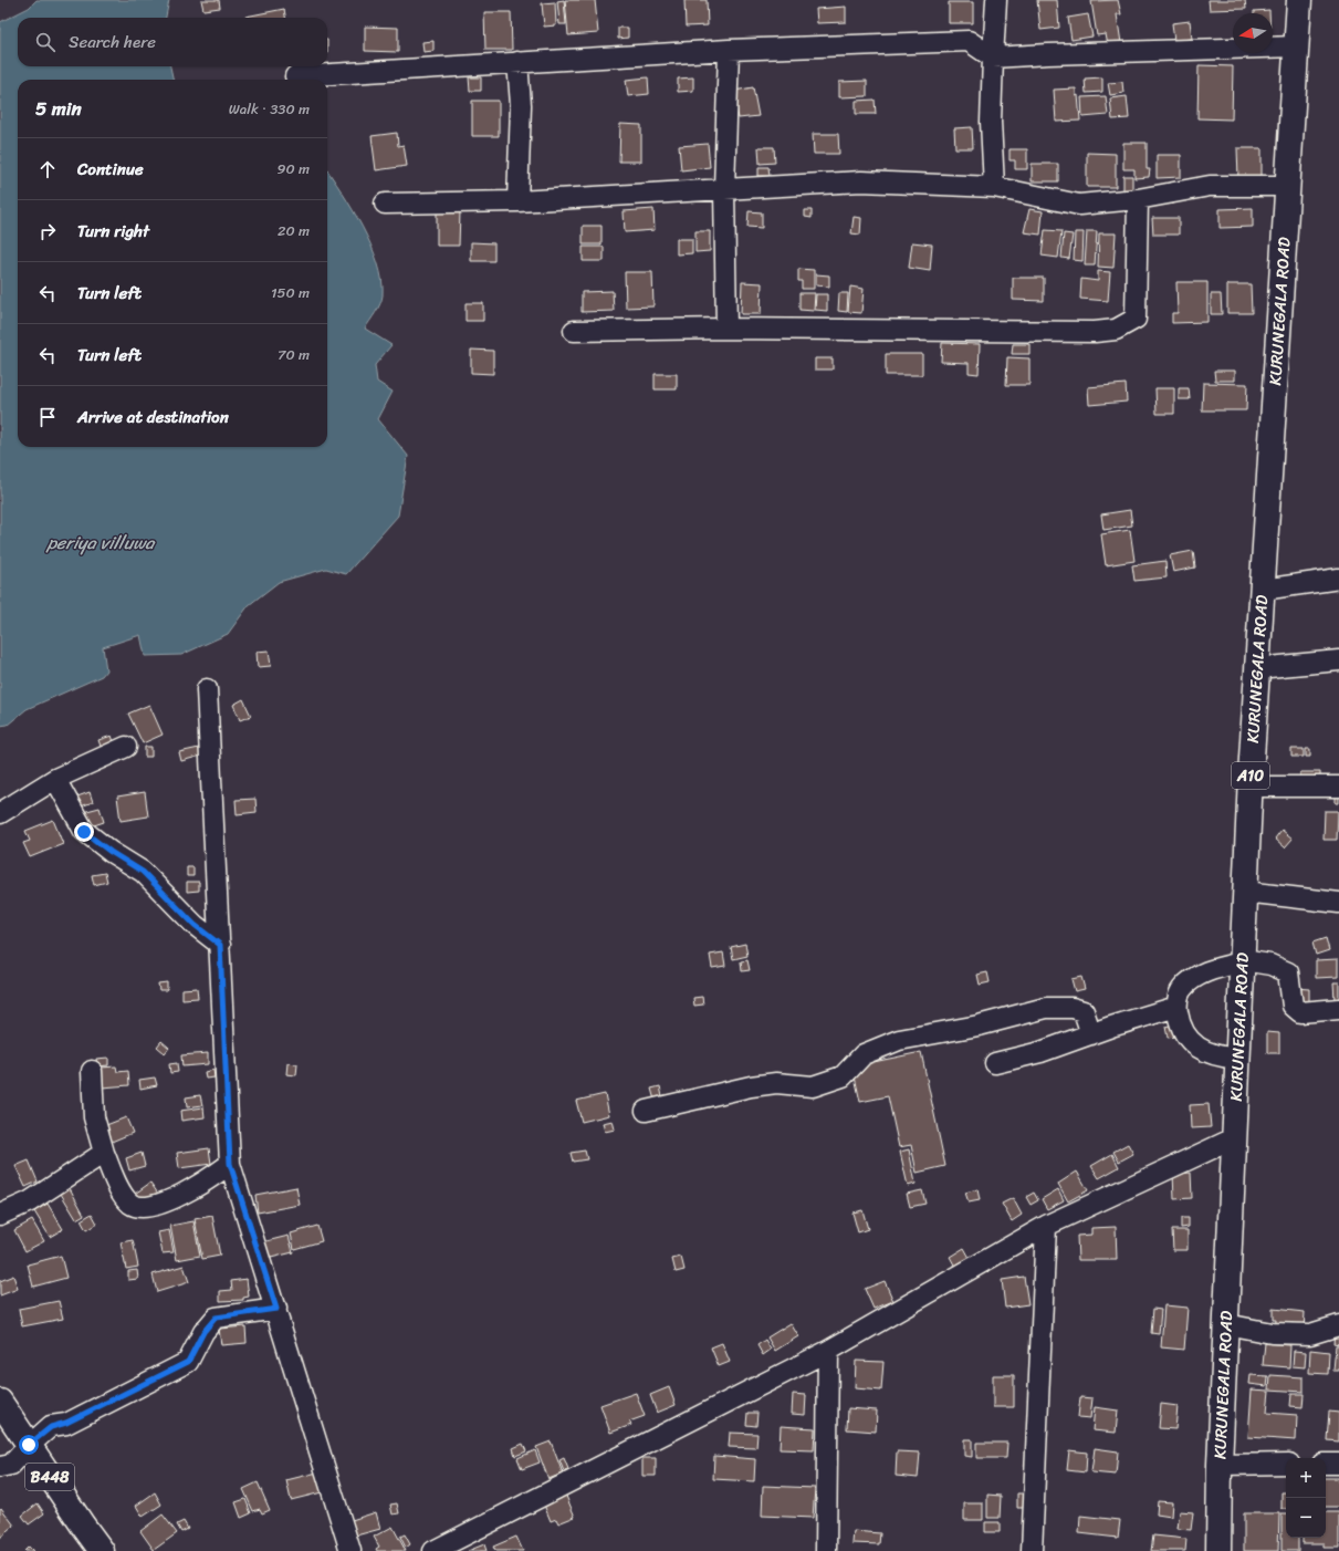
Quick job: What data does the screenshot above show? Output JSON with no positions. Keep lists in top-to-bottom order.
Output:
{
  "streets": {
    "main road": ["KURUNEGALA ROAD", "A10", "B448"]
  },
  "water": ["periya villuwa"],
  "north": "left",
  "page": {
    "search": "Search here",
    "heading": ["5 min", "Walk · 330 m"],
    "list": [
      ["Continue", "90 m"],
      ["Turn right", "20 m"],
      ["Turn left", "150 m"],
      ["Turn left", "70 m"],
      "Arrive at destination"
    ],
    "map_buttons": ["+", "−"]
  }
}
